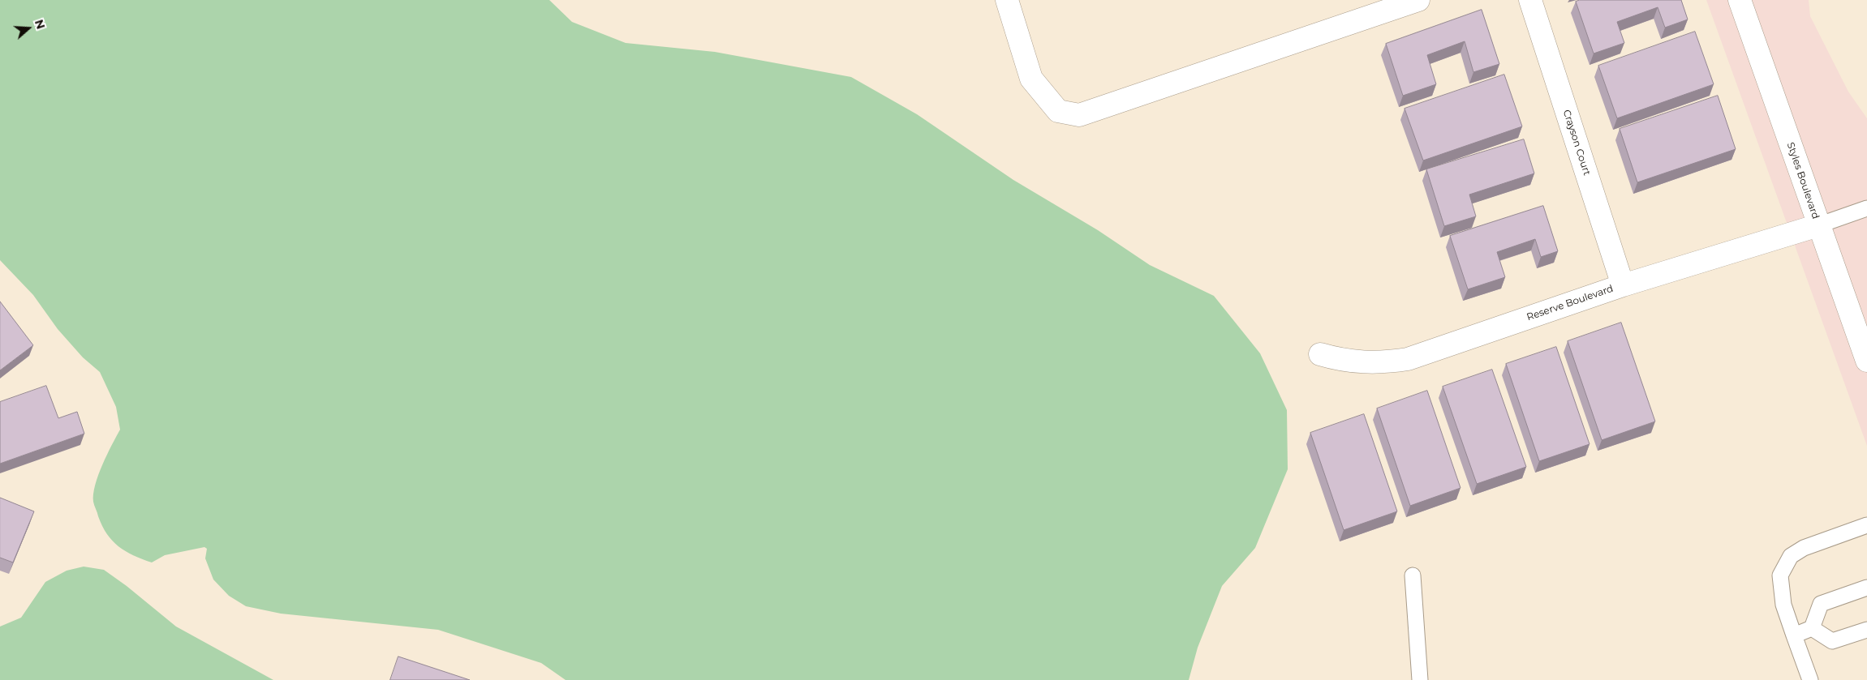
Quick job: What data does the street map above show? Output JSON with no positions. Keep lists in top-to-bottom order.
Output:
{
  "streets": {
    "street": ["Crayson Court", "Styles Boulevard", "Reserve Boulevard"]
  },
  "crossings": [
    ["Crayson Court", "Reserve Boulevard"],
    ["Styles Boulevard", "Reserve Boulevard"]
  ],
  "north": "right"
}
